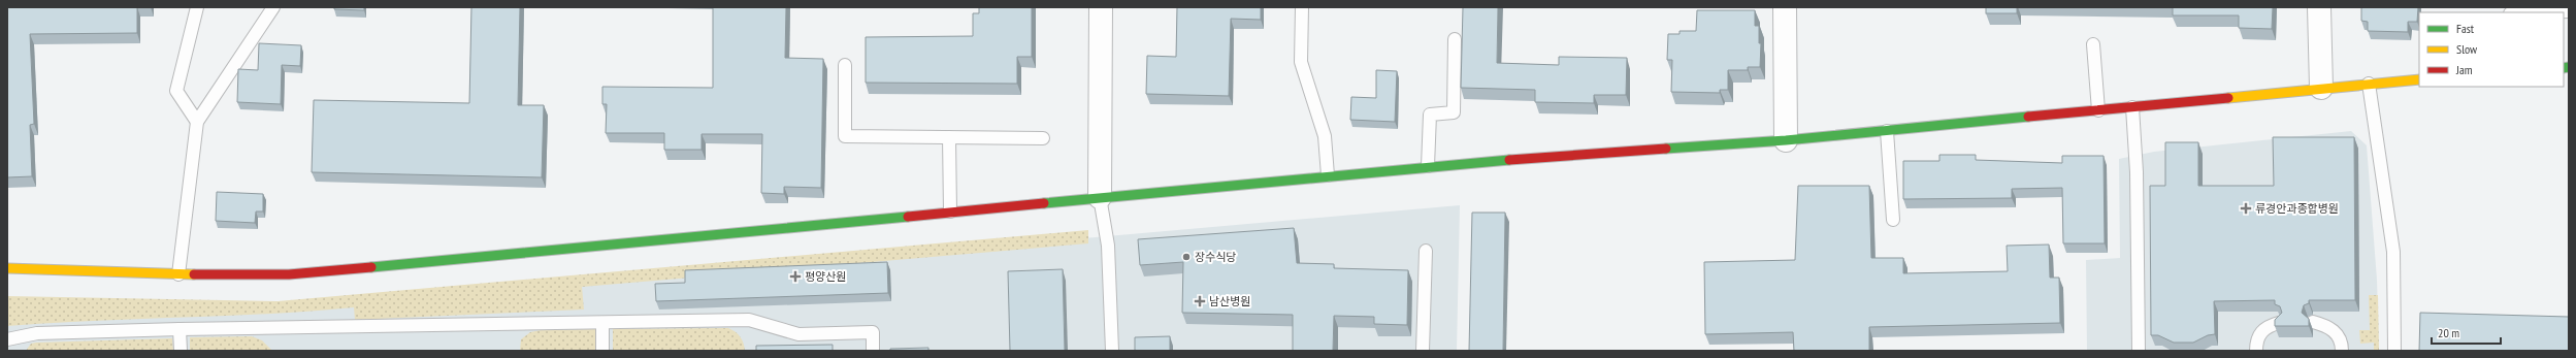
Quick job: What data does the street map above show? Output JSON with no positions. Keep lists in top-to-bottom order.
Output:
{
  "places": {
    "health": ["류경안과종합병원", "평양산원", "남산병원"],
    "other": ["장수식당"]
  },
  "legend": ["Fast", "Slow", "Jam"],
  "scale_bar": "20 m"
}
